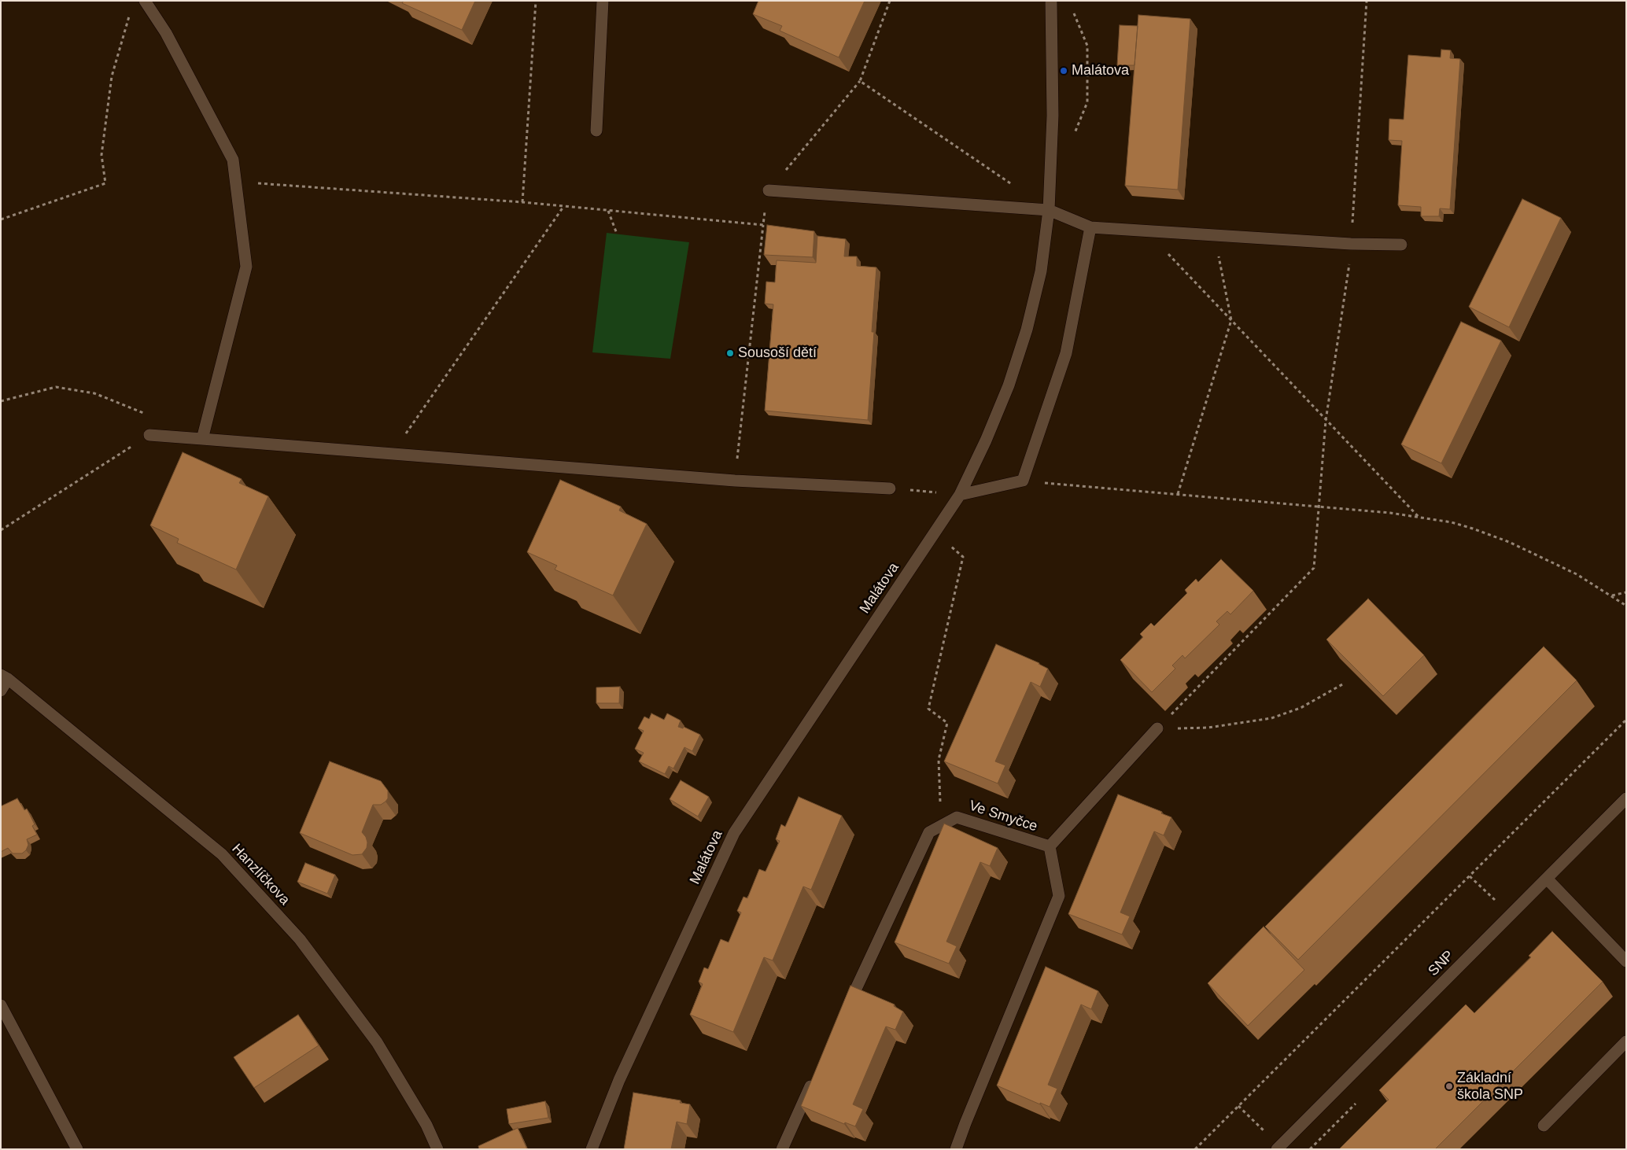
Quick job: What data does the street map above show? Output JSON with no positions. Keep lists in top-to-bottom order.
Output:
{
  "streets": {
    "street": [
      "Malátova",
      "Ve Smyčce",
      "Hanzlíčkova",
      "SNP"
    ]
  },
  "places": ["Malátova", "Sousoší dětí", "Základní škola SNP"]
}
